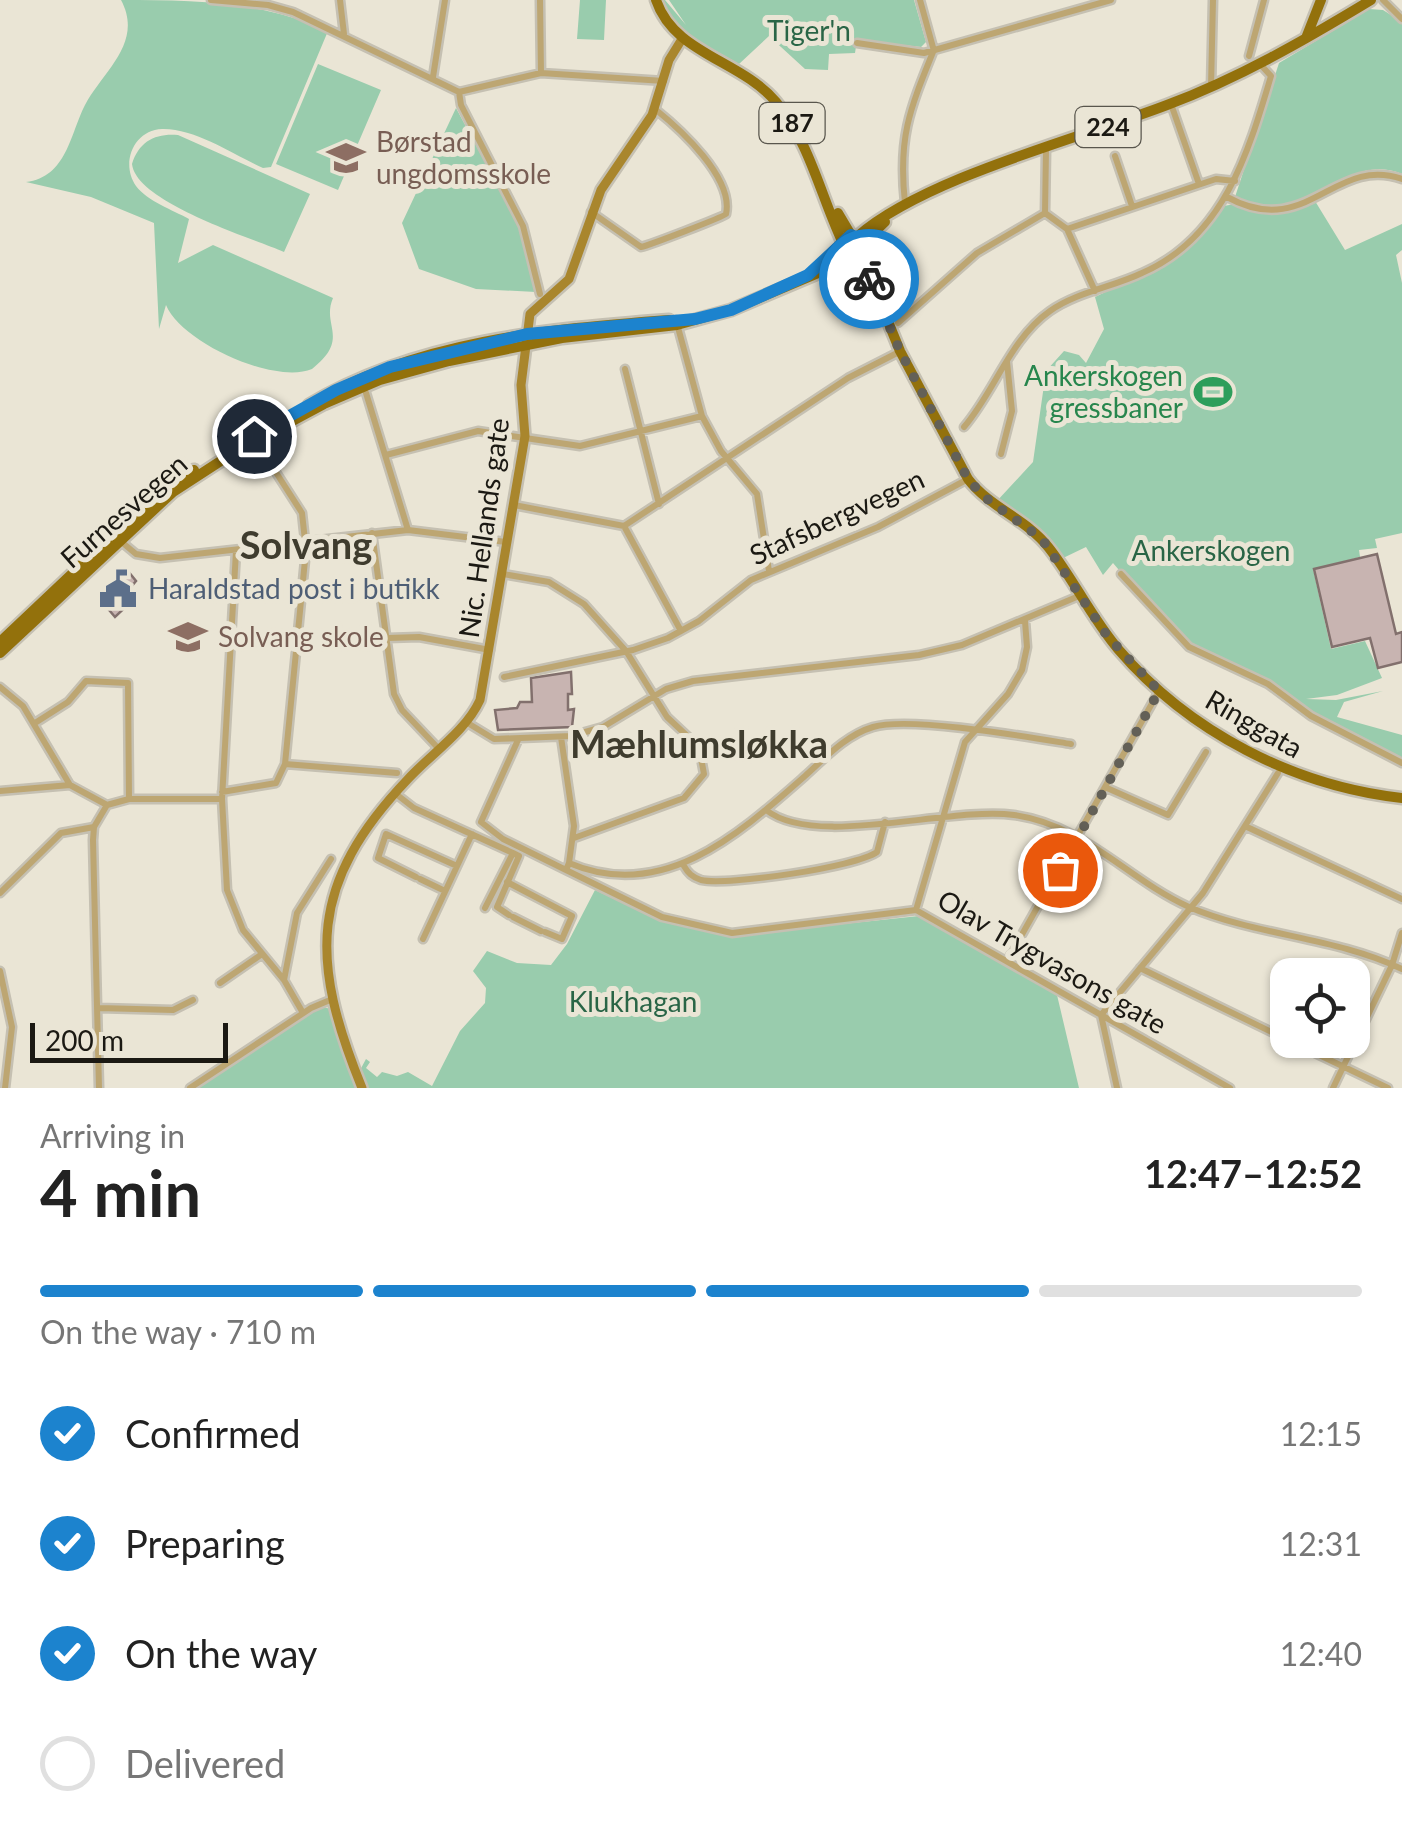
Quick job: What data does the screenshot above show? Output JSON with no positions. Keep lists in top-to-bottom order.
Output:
{
  "streets": {
    "main road": [
      "187",
      "224",
      "Furnesvegen",
      "Nic. Hellands gate",
      "Ringgata"
    ],
    "street": ["Stafsbergvegen", "Olav Trygvasons gate"]
  },
  "crossings": [
    ["187", "Furnesvegen"],
    ["187", "Ringgata"],
    ["Furnesvegen", "Nic. Hellands gate"],
    ["Furnesvegen", "Ringgata"],
    ["Stafsbergvegen", "Ringgata"]
  ],
  "districts": ["Solvang", "Mæhlumsløkka"],
  "parks": ["Tiger'n", "Ankerskogen", "Klukhagan"],
  "places": {
    "school or university": ["Børstad ungdomsskole", "Solvang skole"],
    "sports": ["Ankerskogen gressbaner"],
    "public building": ["Haraldstad post i butikk"]
  },
  "scale_bar": "200 m",
  "page": {
    "scale": "200 m",
    "heading": ["4 min", "Arriving in", "12:47–12:52"],
    "bar": "On the way · 710 m",
    "list": [
      ["Confirmed", "12:15"],
      ["Preparing", "12:31"],
      ["On the way", "12:40"],
      "Delivered"
    ]
  }
}
